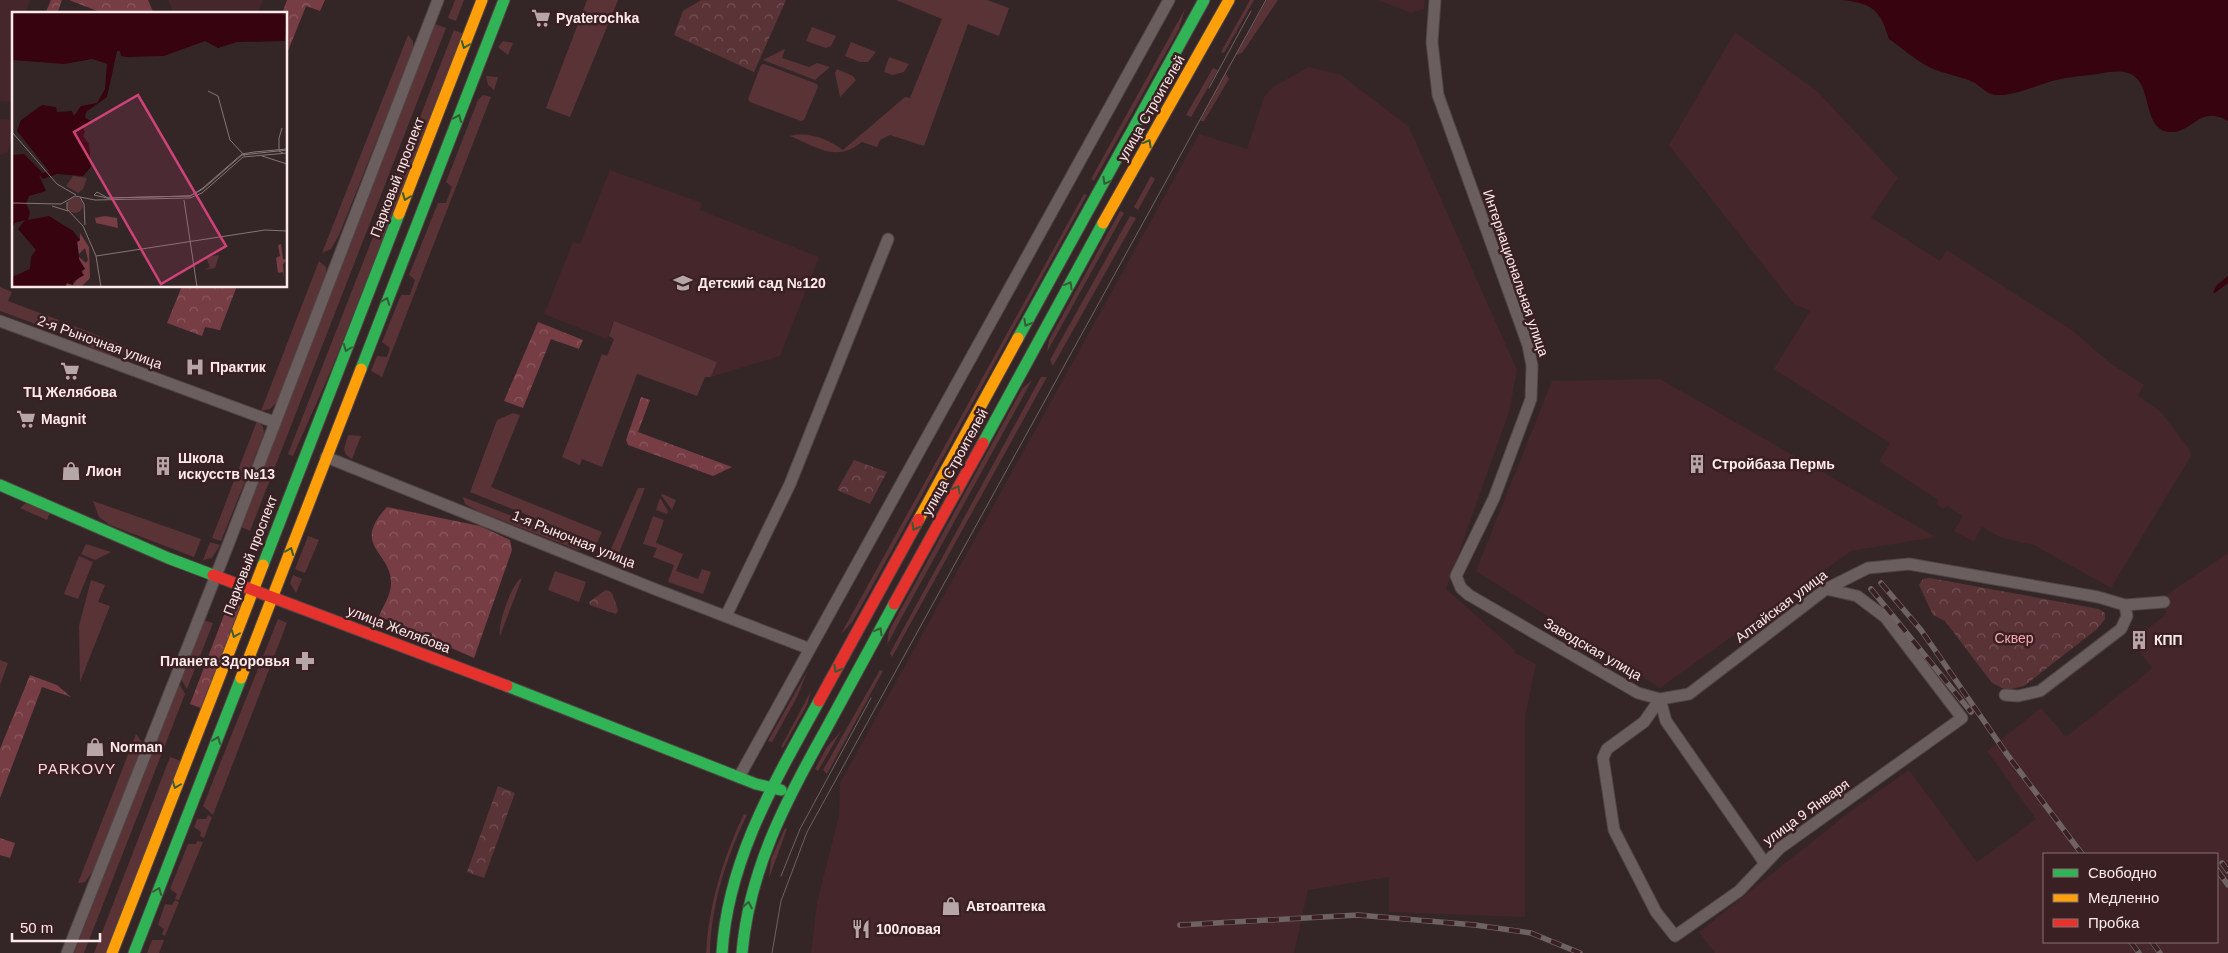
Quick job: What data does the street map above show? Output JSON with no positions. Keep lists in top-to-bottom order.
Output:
{
  "streets": {
    "main road": ["улица Строителей", "Парковый проспект", "улица Желябова"],
    "street": [
      "Интернациональная улица",
      "2-я Рыночная улица",
      "1-я Рыночная улица",
      "Алтайская улица",
      "Заводская улица",
      "улица 9 Января"
    ]
  },
  "crossings": [
    ["улица Строителей", "улица Желябова"],
    ["Парковый проспект", "улица Желябова"],
    ["Интернациональная улица", "Заводская улица"],
    ["Алтайская улица", "Заводская улица"],
    ["Алтайская улица", "улица 9 Января"],
    ["Заводская улица", "улица 9 Января"]
  ],
  "districts": ["PARKOVY"],
  "parks": ["Сквер"],
  "places": {
    "supermarket": ["Pyaterochka", "ТЦ Желябова", "Magnit"],
    "school or university": ["Детский сад №120"],
    "hospital": ["Практик"],
    "building": ["Стройбаза Пермь", "Школа искусств №13", "КПП"],
    "shop": ["Лион", "Norman", "Автоаптека"],
    "pharmacy": ["Планета Здоровья"],
    "restaurant": ["100ловая"]
  },
  "legend": ["Свободно", "Медленно", "Пробка"],
  "scale_bar": "50 m"
}
